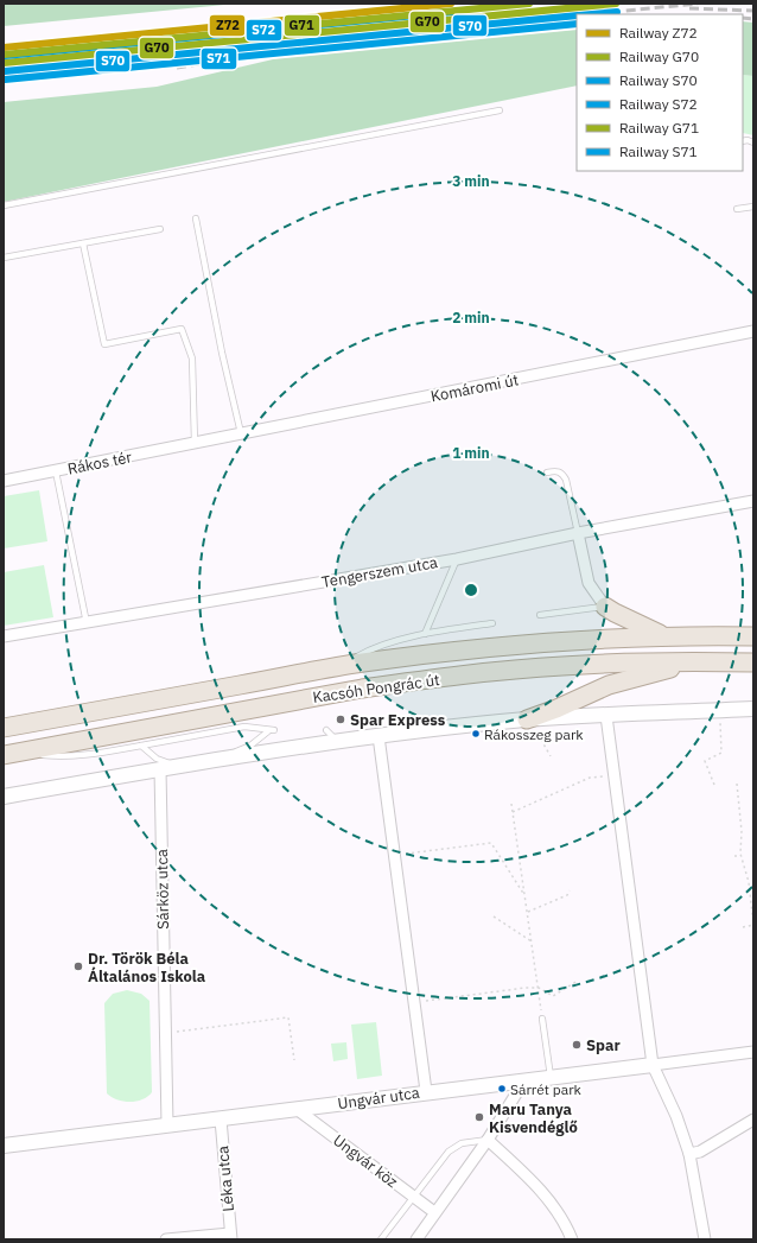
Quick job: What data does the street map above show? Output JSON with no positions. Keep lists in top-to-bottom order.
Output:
{
  "streets": {
    "main road": ["Kacsóh Pongrác út"],
    "street": [
      "Komáromi út",
      "Rákos tér",
      "Tengerszem utca",
      "Sárköz utca",
      "Ungvár utca",
      "Ungvár köz",
      "Léka utca"
    ]
  },
  "crossings": [
    ["Komáromi út", "Rákos tér"],
    ["Sárköz utca", "Ungvár utca"],
    ["Ungvár utca", "Ungvár köz"],
    ["Ungvár utca", "Léka utca"]
  ],
  "places": [
    "Spar Express",
    "Rákosszeg park",
    "Dr. Török Béla Általános Iskola",
    "Spar",
    "Sárrét park",
    "Maru Tanya Kisvendéglő"
  ],
  "lines": [
    "rail line Z72",
    "rail line G70",
    "rail line G71",
    "rail line S70",
    "rail line S72",
    "rail line S71"
  ],
  "legend": [
    "Railway Z72",
    "Railway G70",
    "Railway S70",
    "Railway S72",
    "Railway G71",
    "Railway S71"
  ],
  "rings": ["3 min", "2 min", "1 min"]
}
